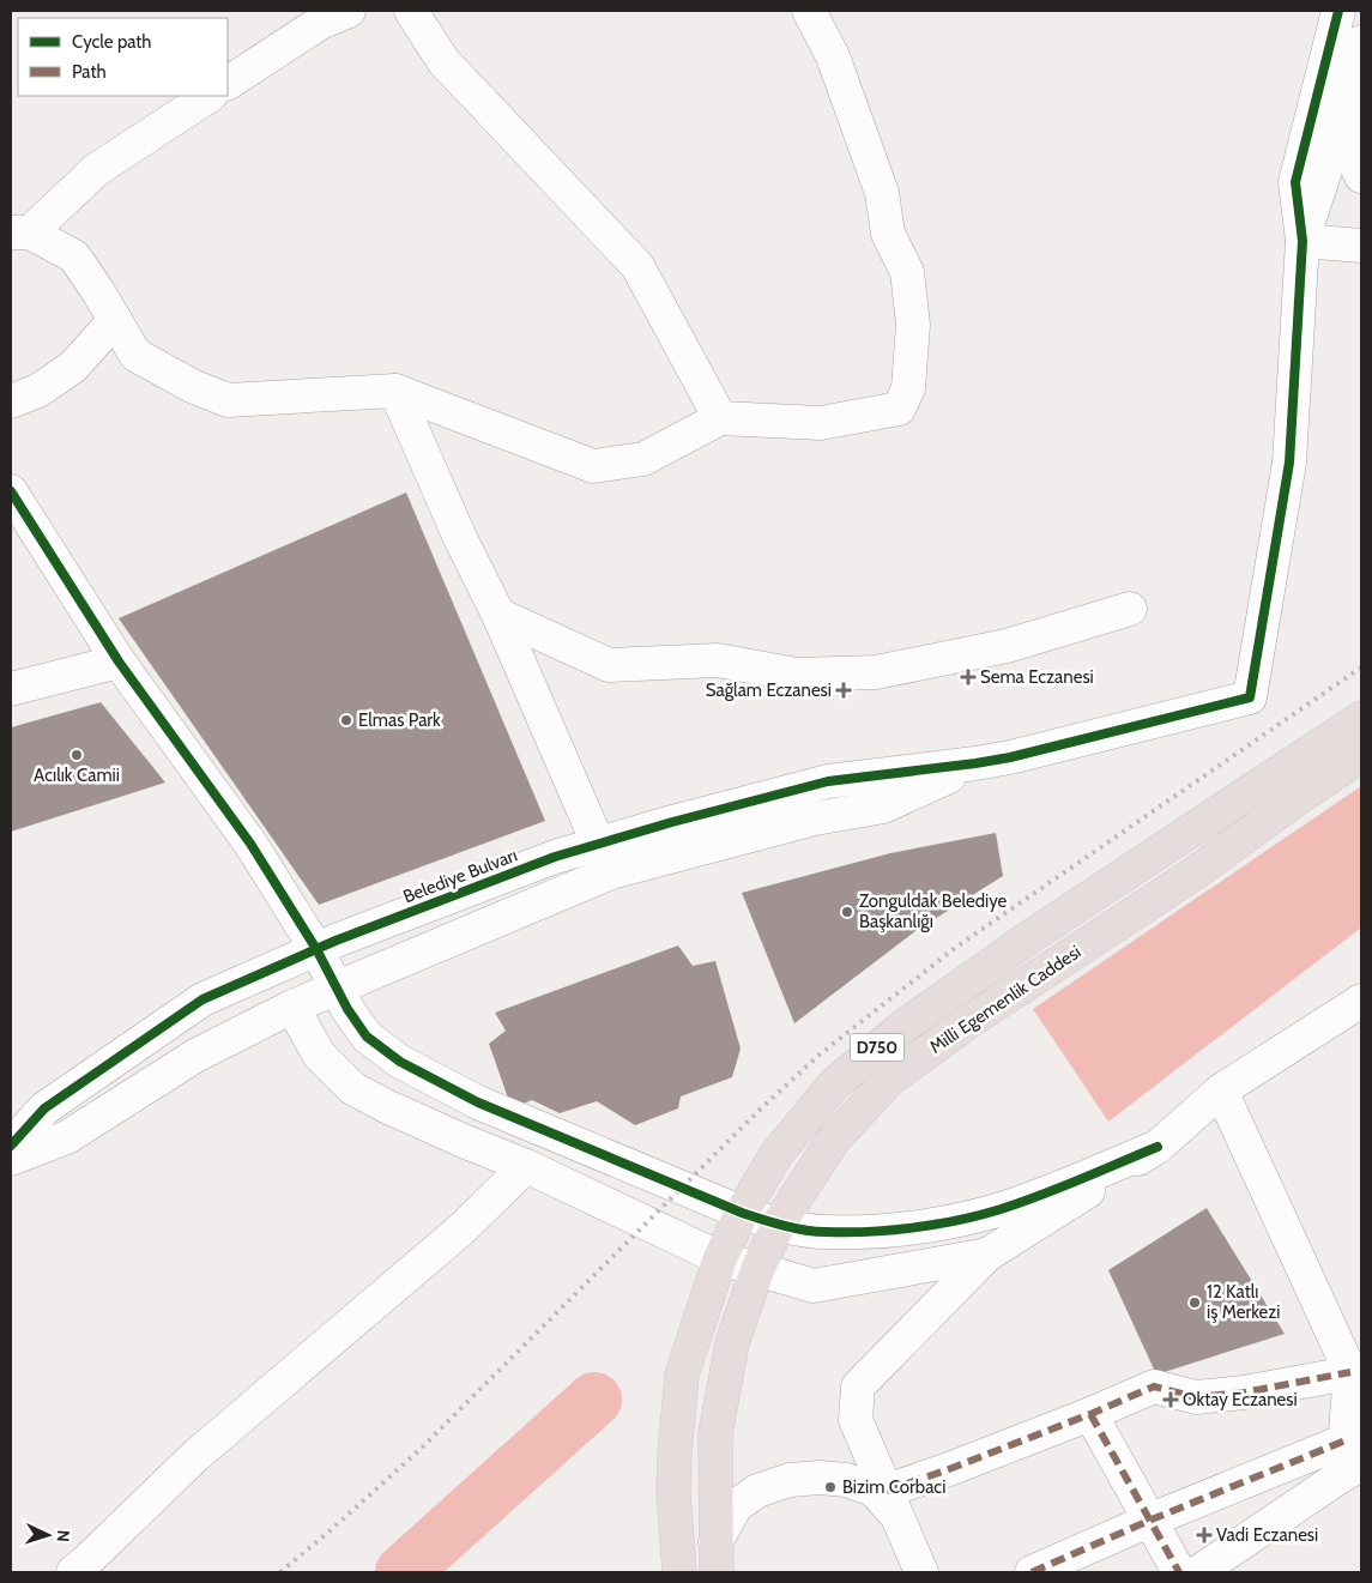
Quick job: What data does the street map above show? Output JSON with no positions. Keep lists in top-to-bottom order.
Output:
{
  "streets": {
    "highway": ["Milli Egemenlik Caddesi", "D750"],
    "street": ["Belediye Bulvarı"]
  },
  "places": {
    "health": [
      "Sema Eczanesi",
      "Sağlam Eczanesi",
      "Oktay Eczanesi",
      "Vadi Eczanesi"
    ],
    "other": [
      "Elmas Park",
      "Acılık Camii",
      "Zonguldak Belediye Başkanlığı",
      "12 Katlı iş Merkezi",
      "Bizim Corbaci"
    ]
  },
  "legend": ["Cycle path", "Path"],
  "north": "right"
}
